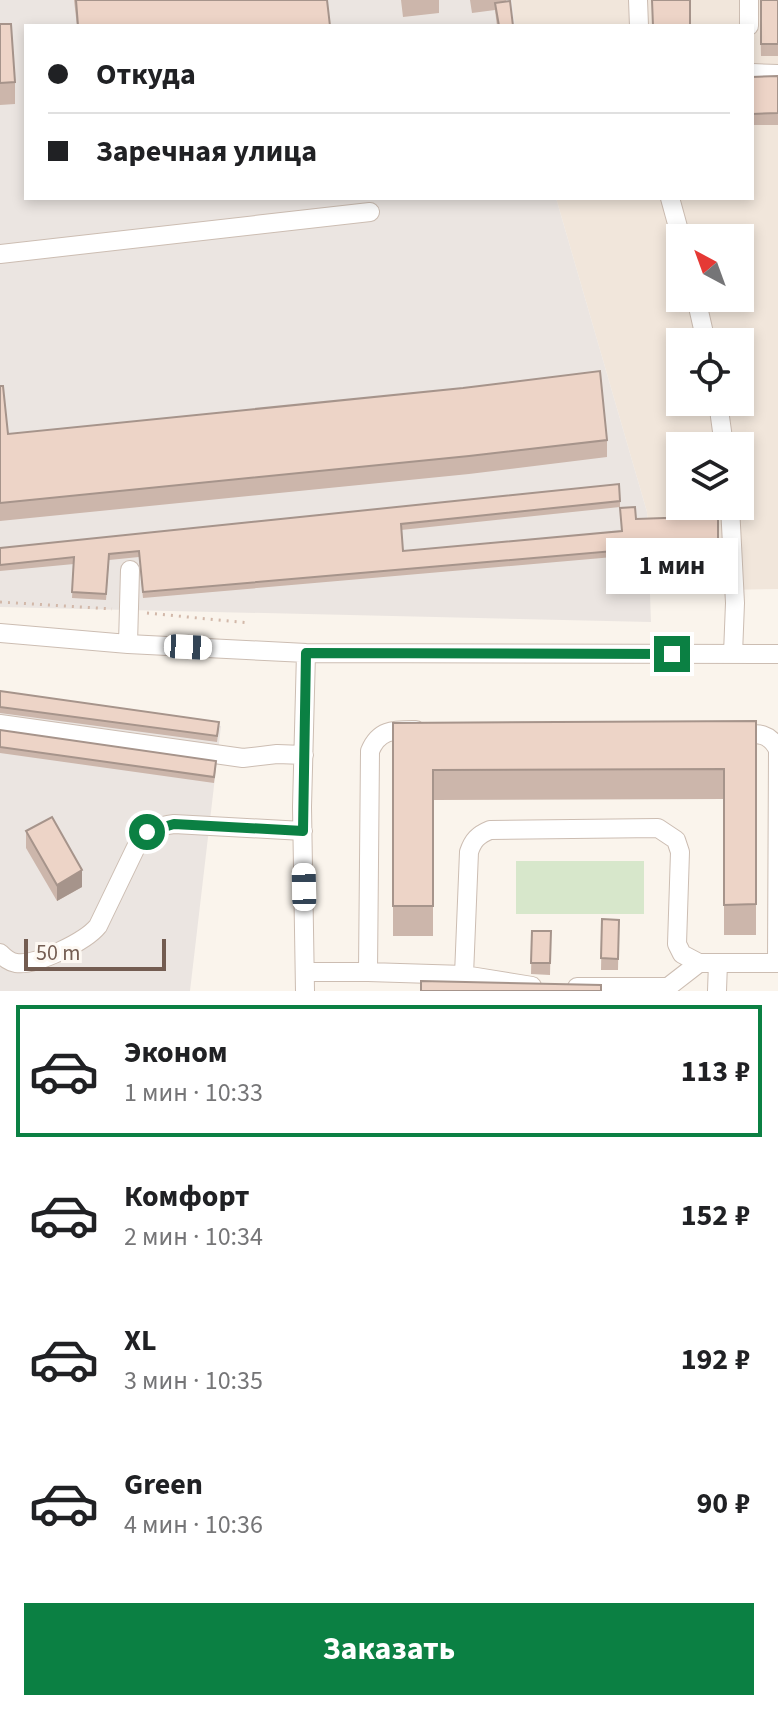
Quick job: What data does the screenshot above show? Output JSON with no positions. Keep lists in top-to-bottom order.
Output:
{
  "scale_bar": "50 m",
  "north": "top left",
  "page": {
    "banner": ["Откуда", "Заречная улица"],
    "bubble": "1 мин",
    "scale": "50 m",
    "list": [
      {
        "name": "Эконом",
        "note": "1 мин · 10:33",
        "value": "113 ₽"
      },
      {
        "name": "Комфорт",
        "note": "2 мин · 10:34",
        "value": "152 ₽"
      },
      {
        "name": "XL",
        "note": "3 мин · 10:35",
        "value": "192 ₽"
      },
      {
        "name": "Green",
        "note": "4 мин · 10:36",
        "value": "90 ₽"
      }
    ],
    "buttons": "Заказать"
  }
}
